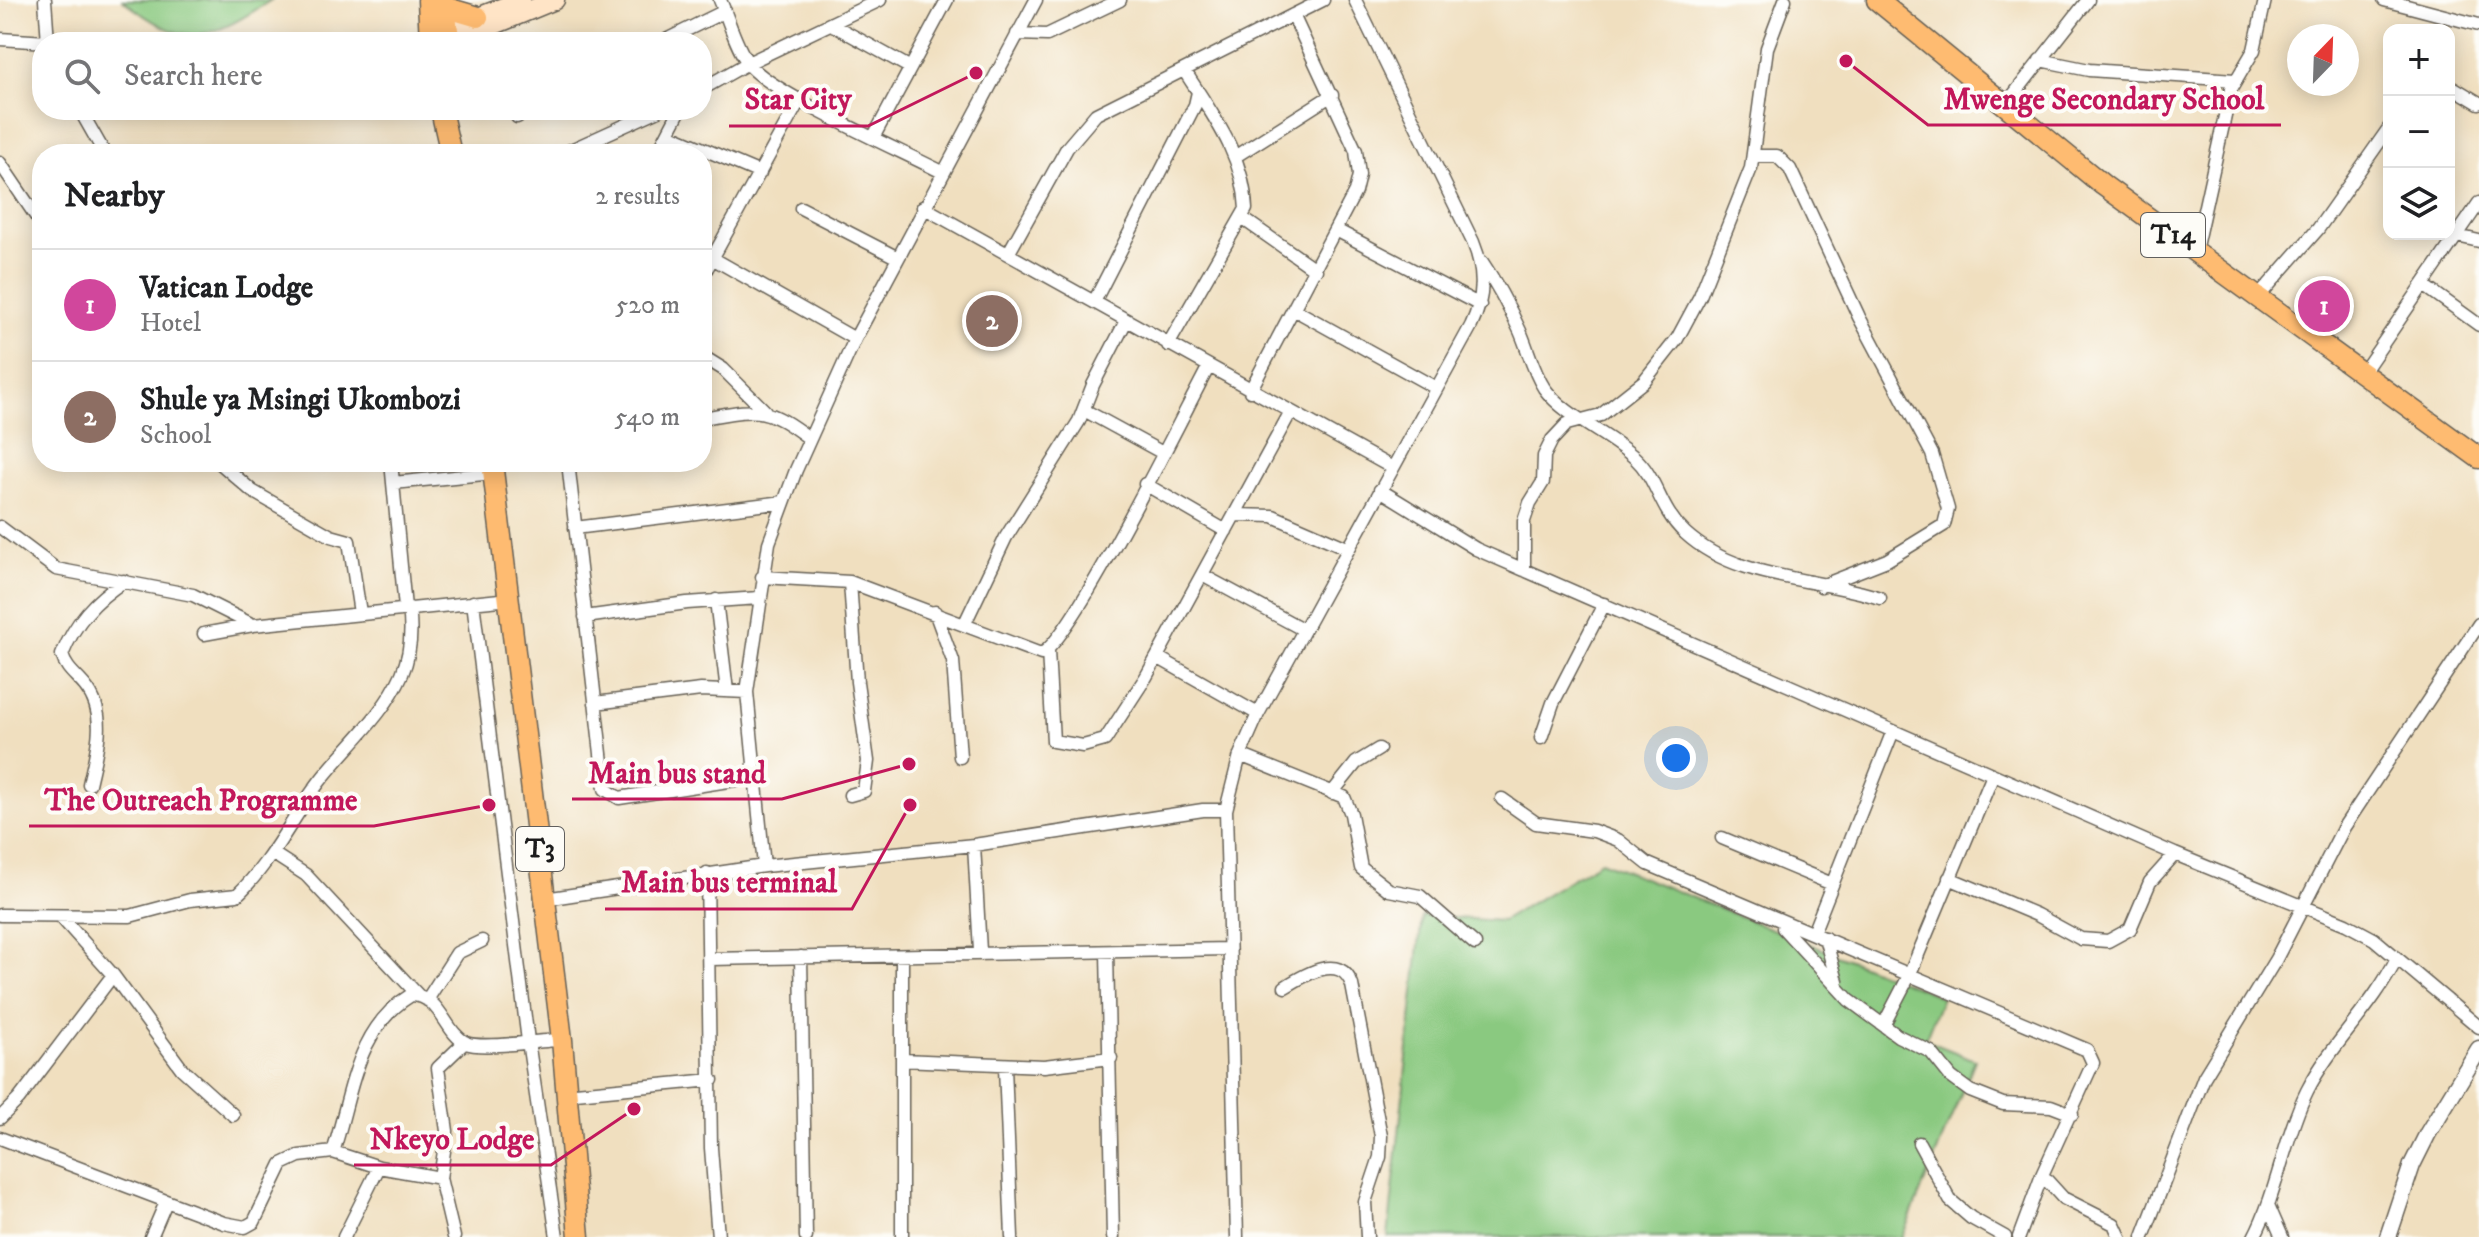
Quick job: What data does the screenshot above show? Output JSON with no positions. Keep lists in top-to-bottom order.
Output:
{
  "streets": {
    "highway": ["T14", "T3"]
  },
  "places": [
    "Mwenge Secondary School",
    "Star City",
    "Main bus stand",
    "The Outreach Programme",
    "Main bus terminal",
    "Nkeyo Lodge"
  ],
  "north": "top right",
  "page": {
    "map_buttons": ["+", "−"],
    "search": "Search here",
    "heading": ["Nearby", "2 results"],
    "list": [
      {
        "mark": "1",
        "name": "Vatican Lodge",
        "note": "Hotel",
        "value": "520 m"
      },
      {
        "mark": "2",
        "name": "Shule ya Msingi Ukombozi",
        "note": "School",
        "value": "540 m"
      }
    ],
    "pins": ["1", "2"]
  }
}
